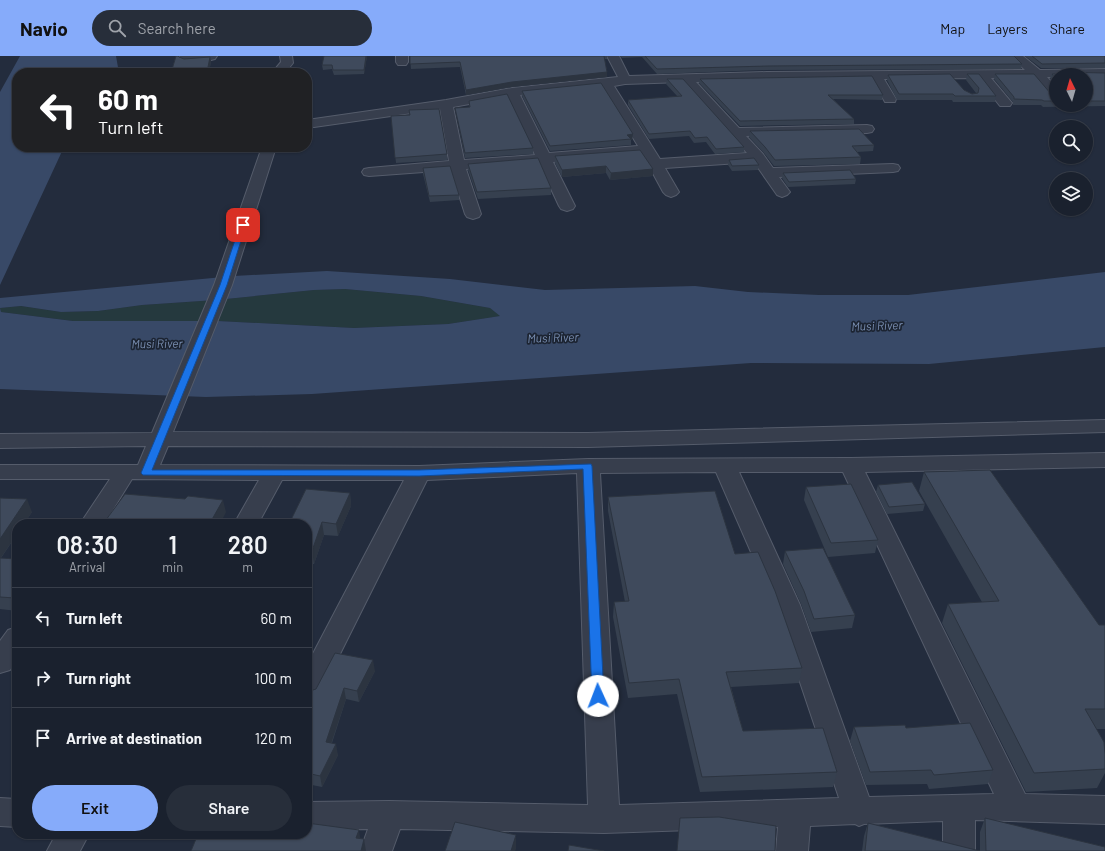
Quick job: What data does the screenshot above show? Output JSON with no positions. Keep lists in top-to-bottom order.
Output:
{
  "water": ["Musi River"],
  "north": "top",
  "page": {
    "header": "Navio",
    "search": "Search here",
    "nav": ["Map", "Layers", "Share"],
    "turn": ["60 m", "Turn left"],
    "eta": [
      "08:30",
      "Arrival",
      "1",
      "min",
      "280",
      "m"
    ],
    "list": [
      {
        "name": "Turn left",
        "value": "60 m"
      },
      {
        "name": "Turn right",
        "value": "100 m"
      },
      {
        "name": "Arrive at destination",
        "value": "120 m"
      }
    ],
    "buttons": ["Exit", "Share"]
  }
}
